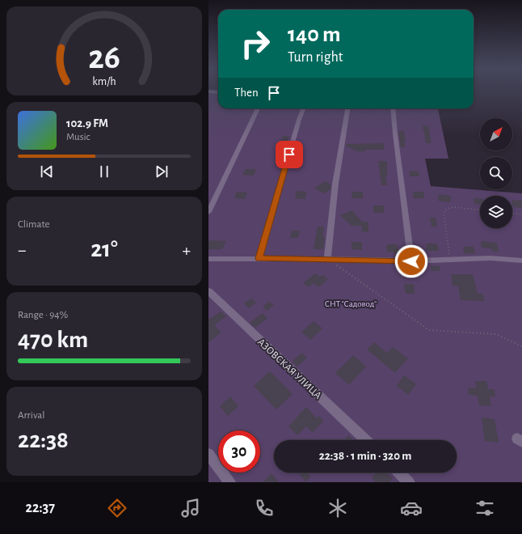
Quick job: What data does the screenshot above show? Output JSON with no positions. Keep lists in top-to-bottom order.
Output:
{
  "streets": {
    "street": ["АЗОВСКАЯ УЛИЦА"]
  },
  "parks": ["СНТ \"Садовод\""],
  "north": "top right",
  "page": {
    "turn": ["140 m", "Turn right"],
    "then": "Then",
    "song": ["102.9 FM", "Music"],
    "tile": [
      "Climate",
      ["Range · 94%", "470 km"],
      ["Arrival", "22:38"]
    ],
    "heat": ["−", "21°", "+"],
    "limit": "30",
    "trip": "22:38 · 1 min · 320 m",
    "tabs": "22:37",
    "gauge": ["26", "km/h"]
  }
}
